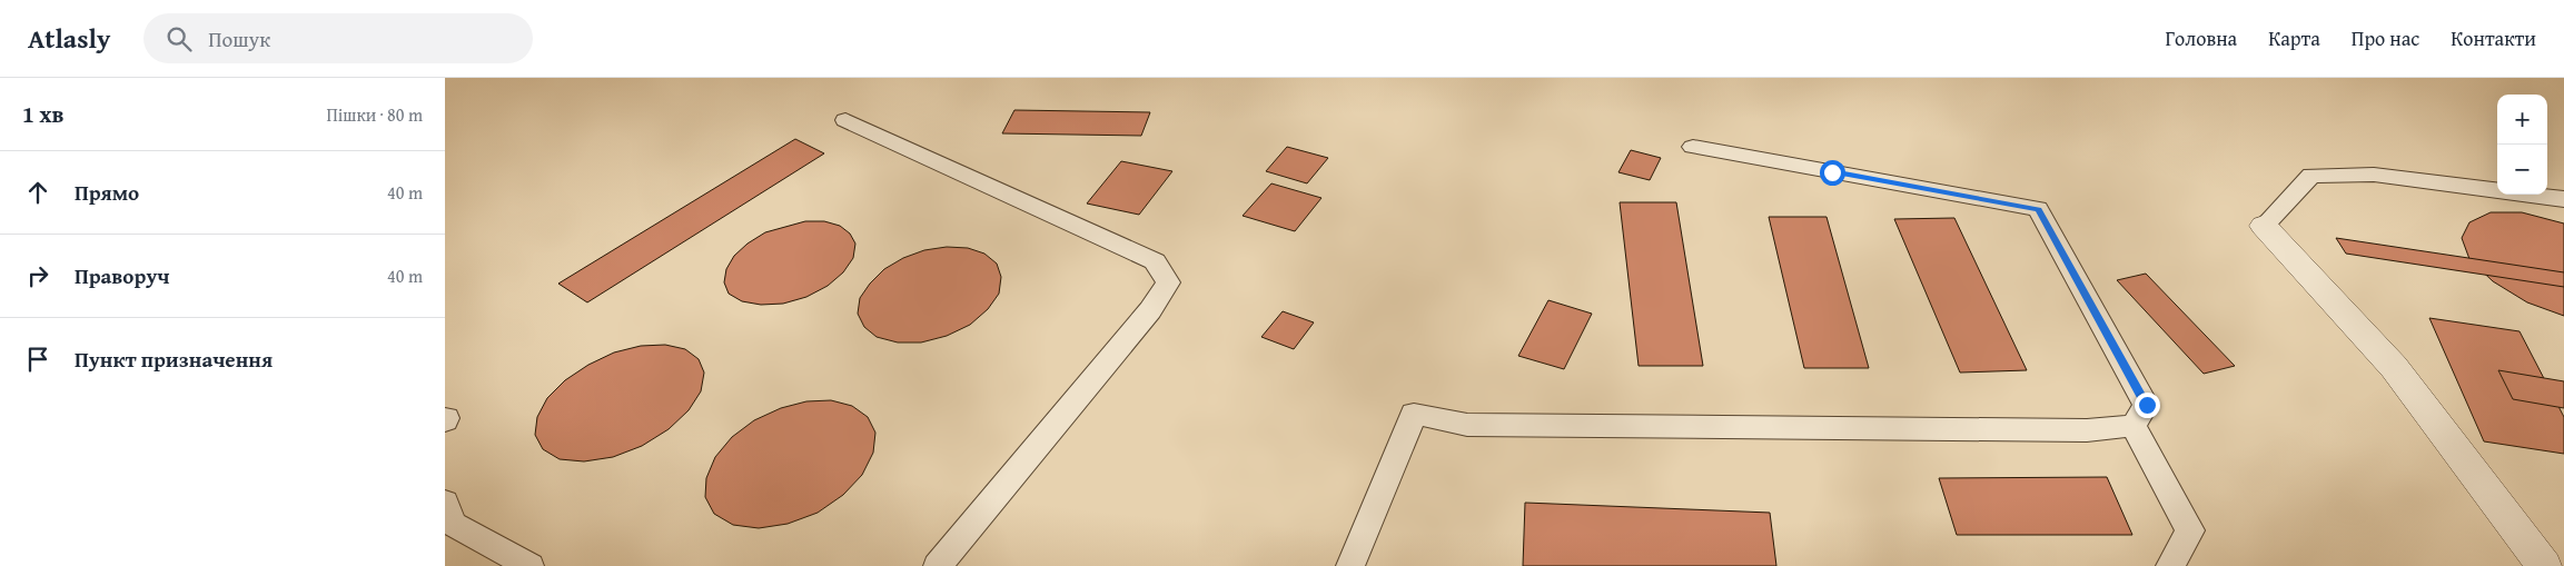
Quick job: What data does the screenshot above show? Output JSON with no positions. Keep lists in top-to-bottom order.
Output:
{
  "page": {
    "header": "Atlasly",
    "search": "Пошук",
    "nav": [
      "Головна",
      "Карта",
      "Про нас",
      "Контакти"
    ],
    "heading": ["1 хв", "Пішки · 80 m"],
    "map_buttons": ["+", "−"],
    "list": [
      ["Прямо", "40 m"],
      ["Праворуч", "40 m"],
      "Пункт призначення"
    ]
  }
}
